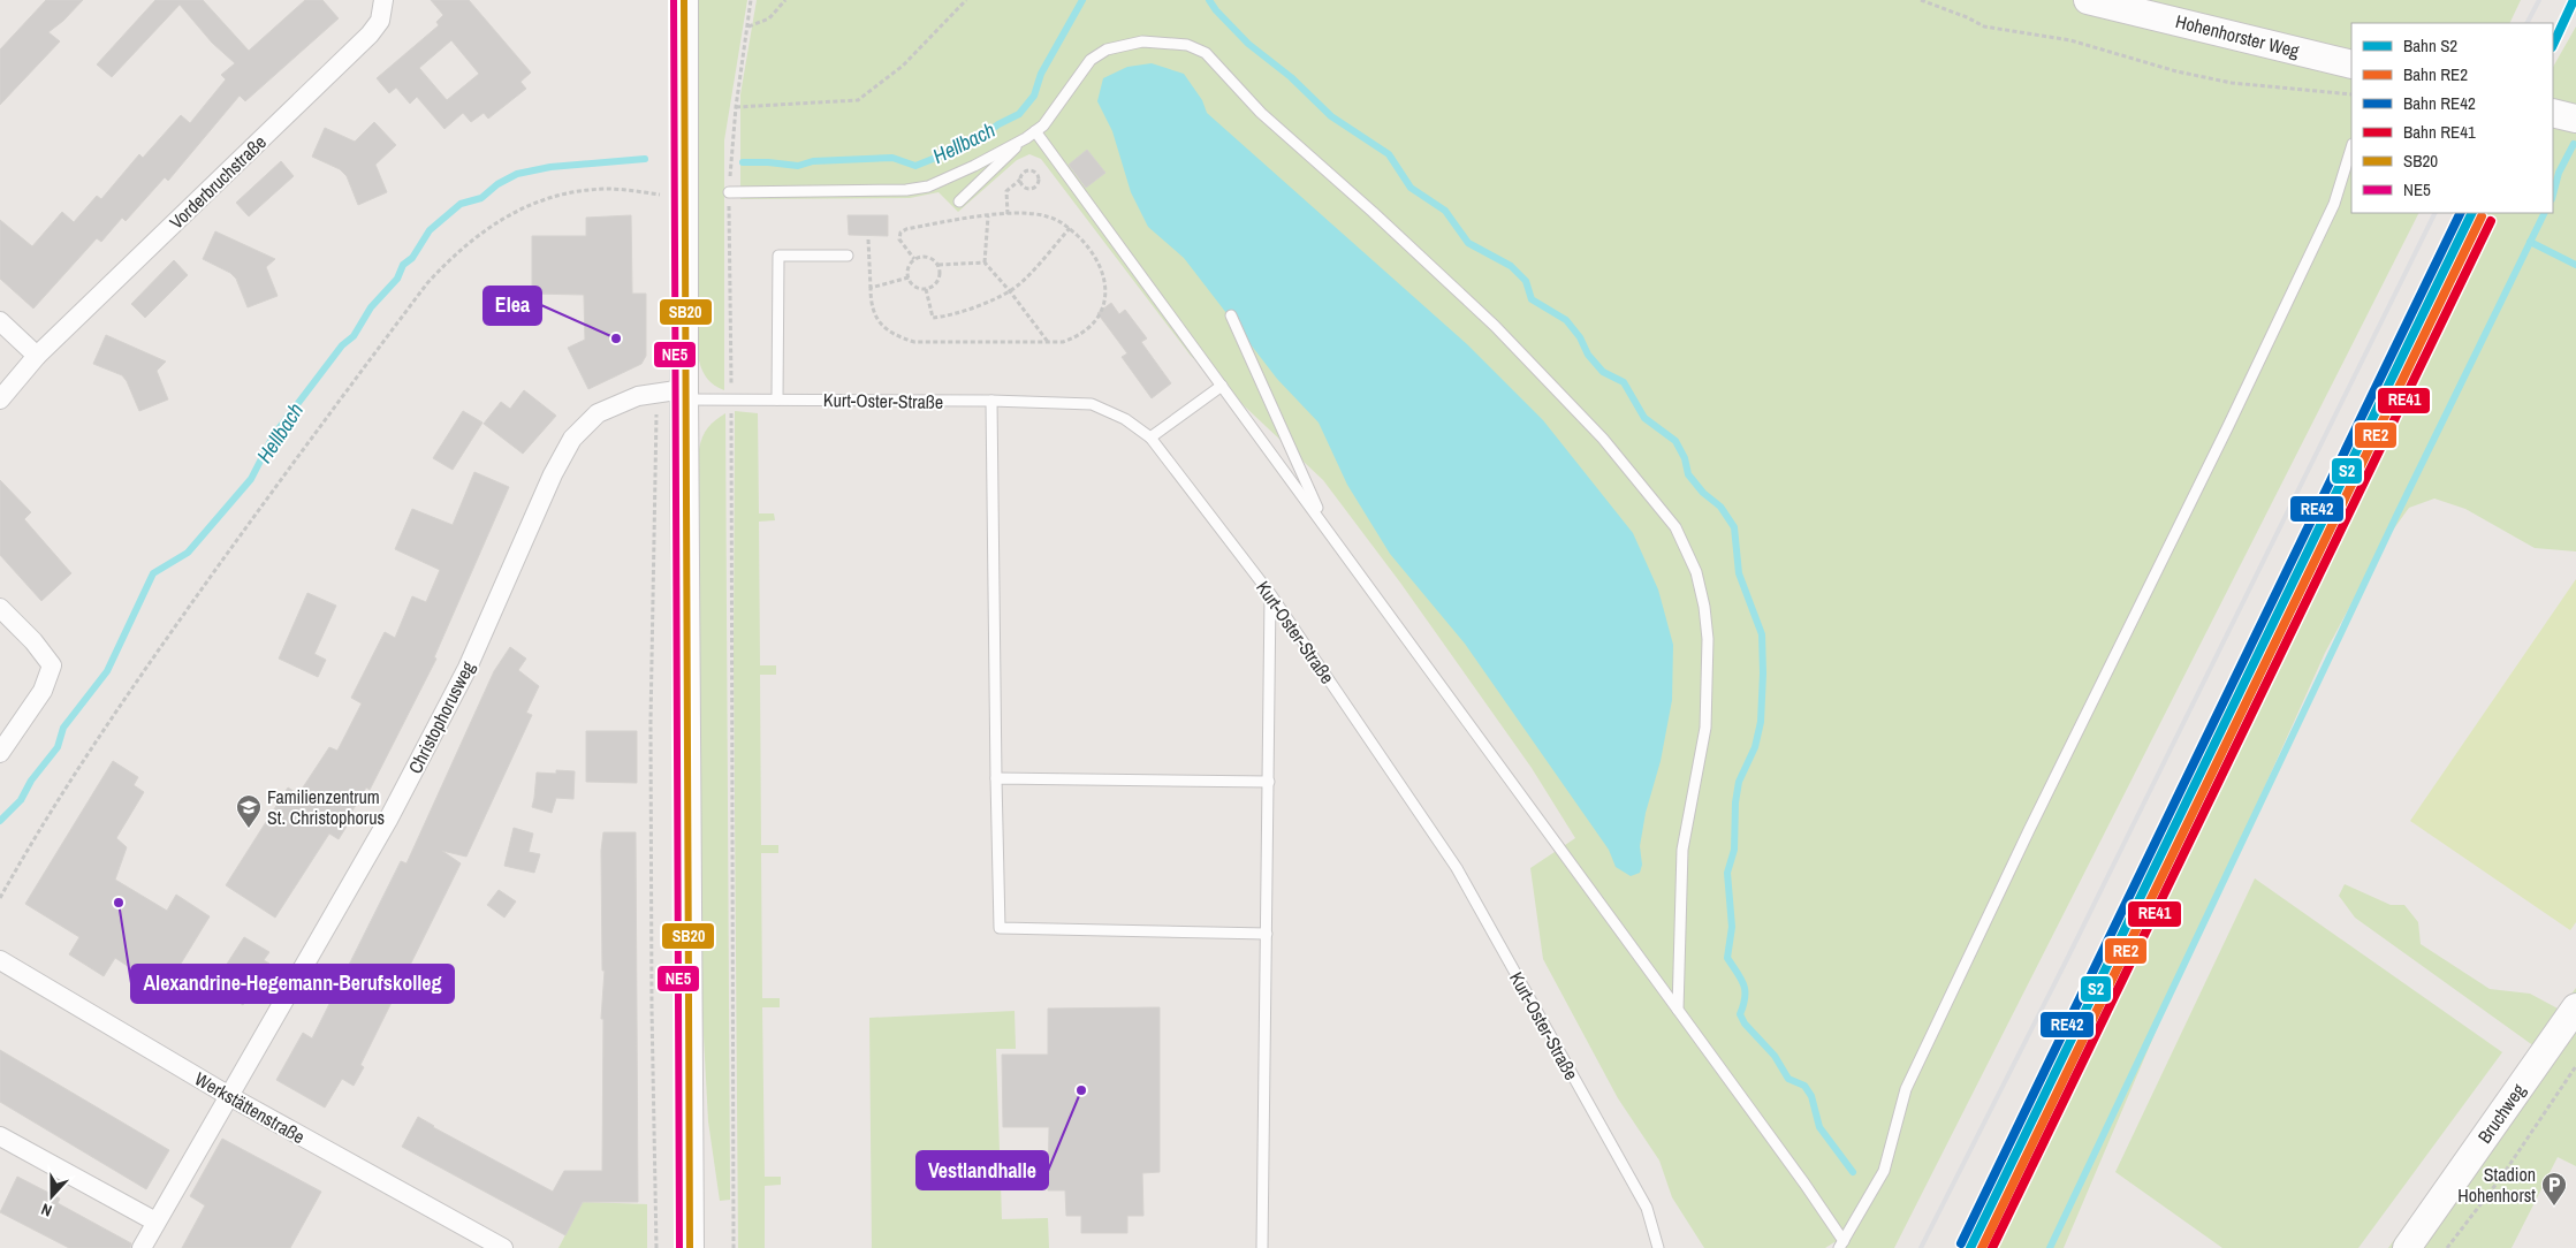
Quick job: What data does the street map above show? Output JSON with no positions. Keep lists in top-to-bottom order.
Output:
{
  "streets": {
    "main road": ["Hohenhorster Weg", "Bruchweg"],
    "street": ["Vorderbruchstraße", "Christophorusweg", "Werkstättenstraße"],
    "lane": ["Kurt-Oster-Straße"]
  },
  "crossings": [
    ["Kurt-Oster-Straße", "Christophorusweg"],
    ["Christophorusweg", "Werkstättenstraße"]
  ],
  "water": ["Hellbach"],
  "places": {
    "other": ["Elea", "Alexandrine-Hegemann-Berufskolleg", "Vestlandhalle"],
    "school or university": ["Familienzentrum St. Christophorus"],
    "parking": ["Stadion Hohenhorst"]
  },
  "lines": [
    "rail line S2",
    "transit line SB20",
    "transit line NE5",
    "rail line RE42",
    "rail line RE2",
    "rail line RE41"
  ],
  "legend": [
    "Bahn S2",
    "Bahn RE2",
    "Bahn RE42",
    "Bahn RE41",
    "SB20",
    "NE5"
  ],
  "north": "bottom"
}
